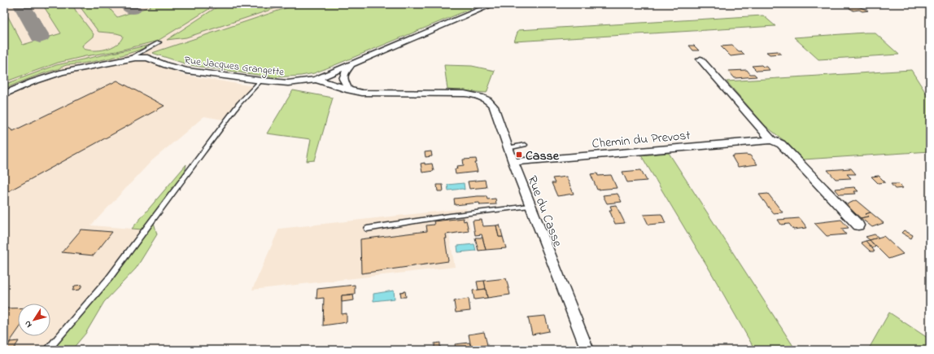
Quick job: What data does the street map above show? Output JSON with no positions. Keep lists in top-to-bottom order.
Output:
{
  "streets": {
    "street": ["Rue Jacques Grangette", "Chemin du Prevost", "Rue du Casse"]
  },
  "crossings": [
    ["Rue Jacques Grangette", "Rue du Casse"],
    ["Chemin du Prevost", "Rue du Casse"]
  ],
  "places": {
    "transit": ["Casse"]
  },
  "north": "bottom left"
}
